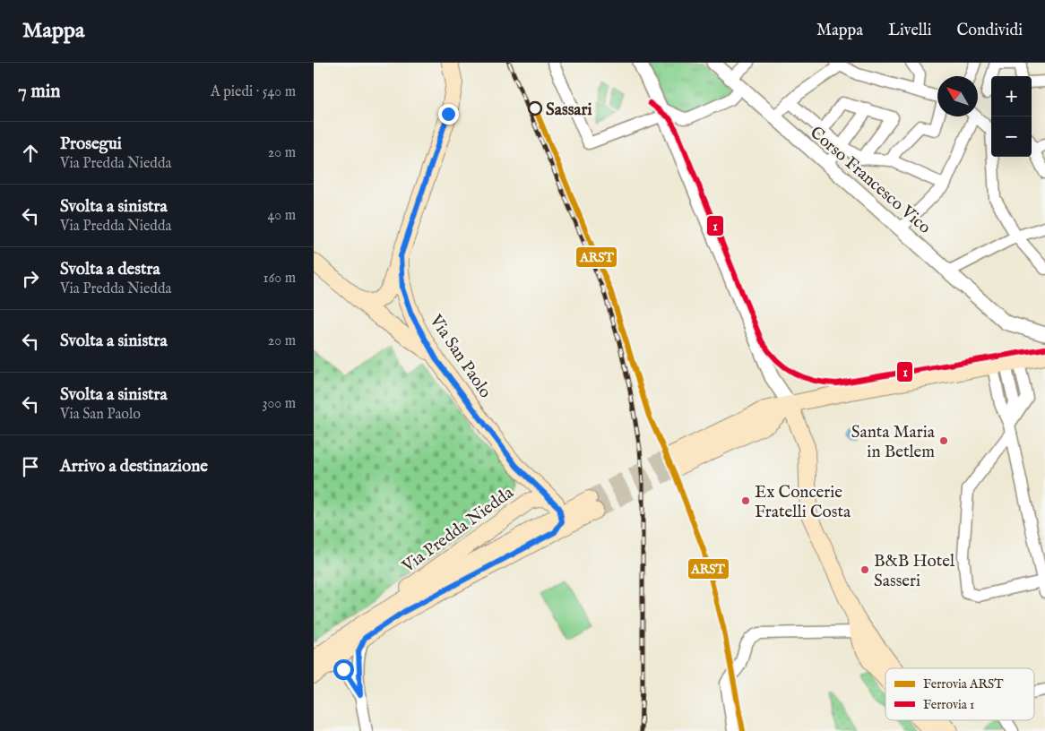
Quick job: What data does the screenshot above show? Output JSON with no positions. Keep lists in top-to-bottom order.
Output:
{
  "streets": {
    "main road": ["Via San Paolo", "Via Predda Niedda"],
    "street": ["Corso Francesco Vico"]
  },
  "crossings": [
    ["Via San Paolo", "Via Predda Niedda"]
  ],
  "places": [
    "Sassari",
    "Santa Maria in Betlem",
    "Ex Concerie Fratelli Costa",
    "B&B Hotel Sasseri"
  ],
  "lines": ["rail line 1", "rail line ARST"],
  "legend": ["Ferrovia ARST", "Ferrovia 1"],
  "north": "top left",
  "page": {
    "header": "Mappa",
    "nav": ["Mappa", "Livelli", "Condividi"],
    "heading": ["7 min", "A piedi · 540 m"],
    "map_buttons": ["+", "−"],
    "list": [
      ["Prosegui", "Via Predda Niedda", "20 m"],
      ["Svolta a sinistra", "Via Predda Niedda", "40 m"],
      ["Svolta a destra", "Via Predda Niedda", "160 m"],
      ["Svolta a sinistra", "20 m"],
      ["Svolta a sinistra", "Via San Paolo", "300 m"],
      "Arrivo a destinazione"
    ]
  }
}
